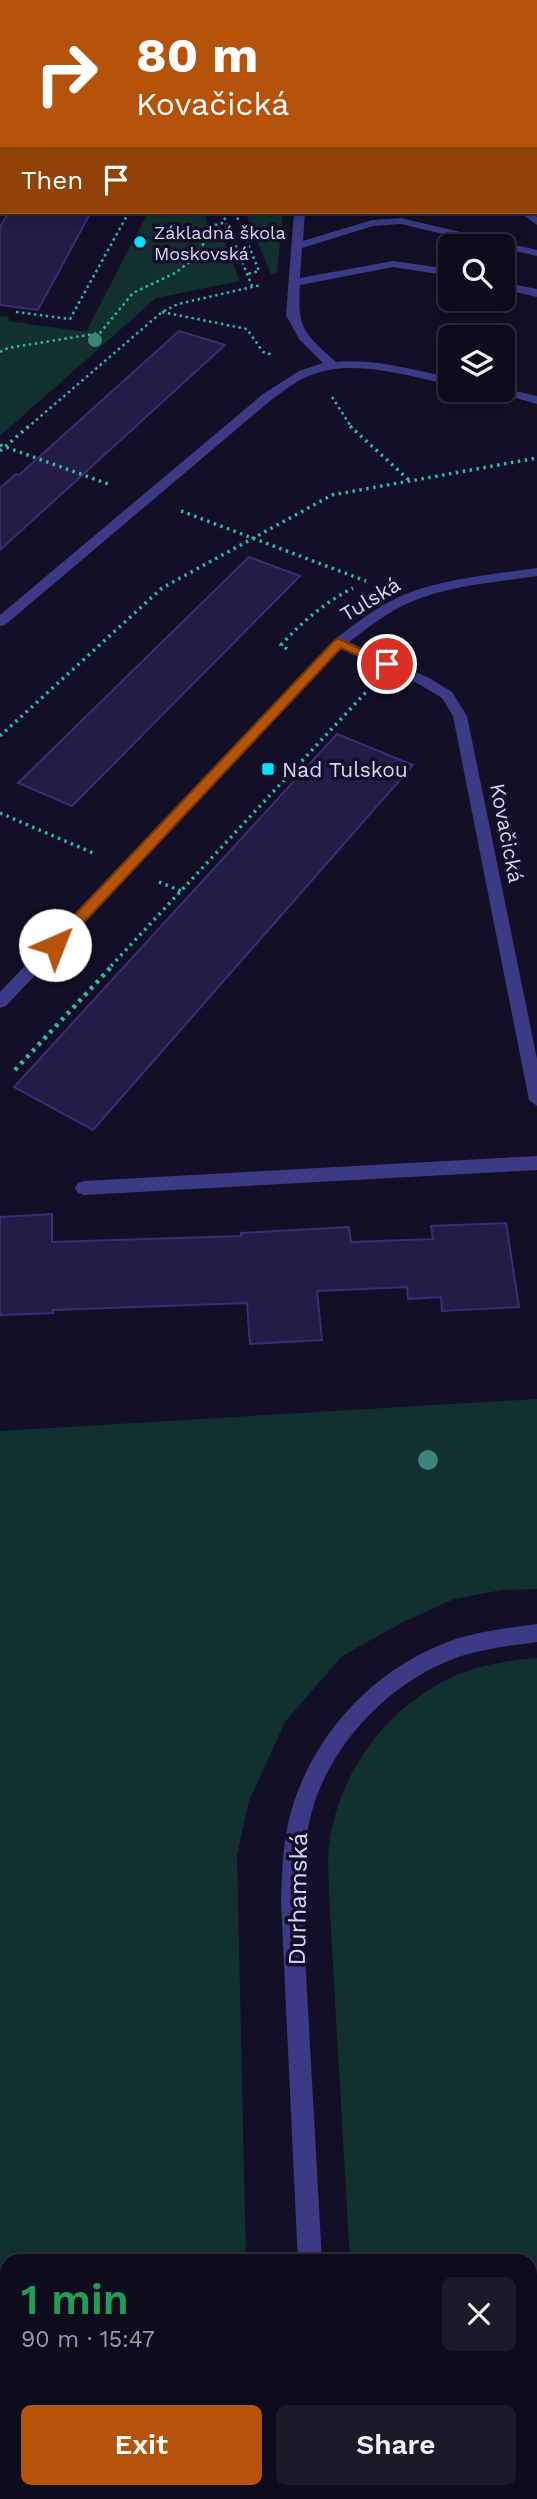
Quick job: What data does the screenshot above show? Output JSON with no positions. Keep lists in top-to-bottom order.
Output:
{
  "streets": {
    "street": ["Tulská", "Kovačická", "Durhamská"]
  },
  "crossings": [
    ["Tulská", "Kovačická"]
  ],
  "places": {
    "other": ["Základná škola Moskovská"],
    "transit": ["Nad Tulskou"]
  },
  "page": {
    "turn": ["80 m", "Kovačická"],
    "then": "Then",
    "heading": ["1 min", "90 m · 15:47"],
    "buttons": ["Exit", "Share"]
  }
}
